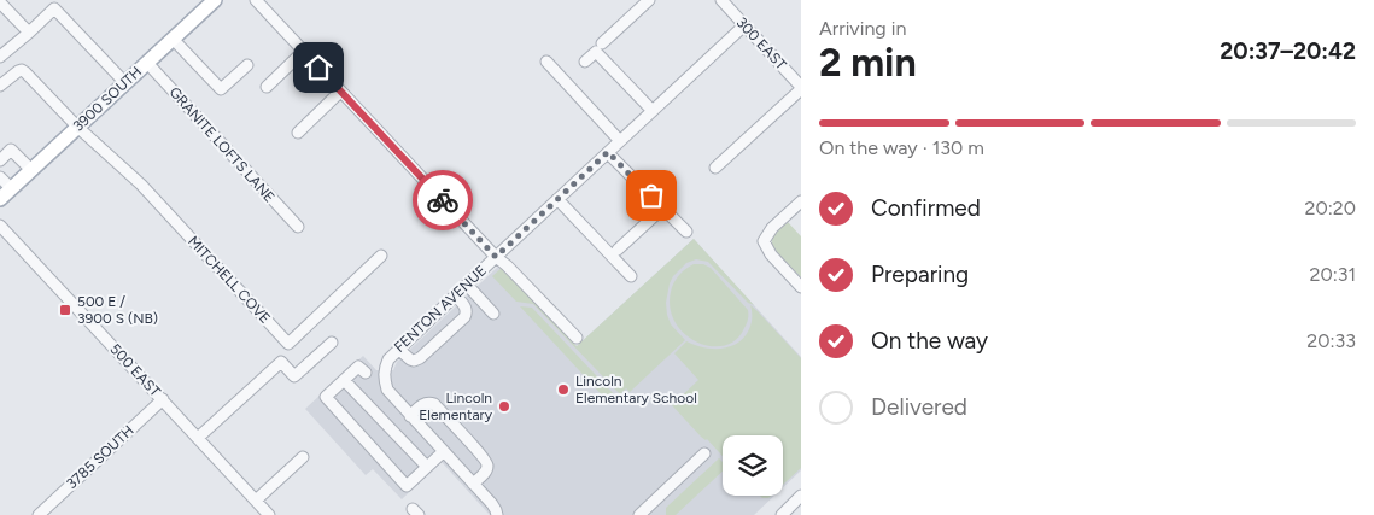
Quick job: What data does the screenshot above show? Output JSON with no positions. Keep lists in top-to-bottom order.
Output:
{
  "streets": {
    "main road": ["3900 SOUTH"],
    "street": [
      "300 EAST",
      "GRANITE LOFTS LANE",
      "MITCHELL COVE",
      "FENTON AVENUE",
      "500 EAST",
      "3785 SOUTH"
    ]
  },
  "crossings": [
    ["300 EAST", "FENTON AVENUE"],
    ["3900 SOUTH", "GRANITE LOFTS LANE"],
    ["3900 SOUTH", "MITCHELL COVE"],
    ["500 EAST", "3785 SOUTH"]
  ],
  "places": {
    "transit": ["500 E / 3900 S (NB)"],
    "other": ["Lincoln Elementary School", "Lincoln Elementary"]
  },
  "page": {
    "heading": ["2 min", "Arriving in", "20:37–20:42"],
    "bar": "On the way · 130 m",
    "list": [
      ["Confirmed", "20:20"],
      ["Preparing", "20:31"],
      ["On the way", "20:33"],
      "Delivered"
    ]
  }
}
